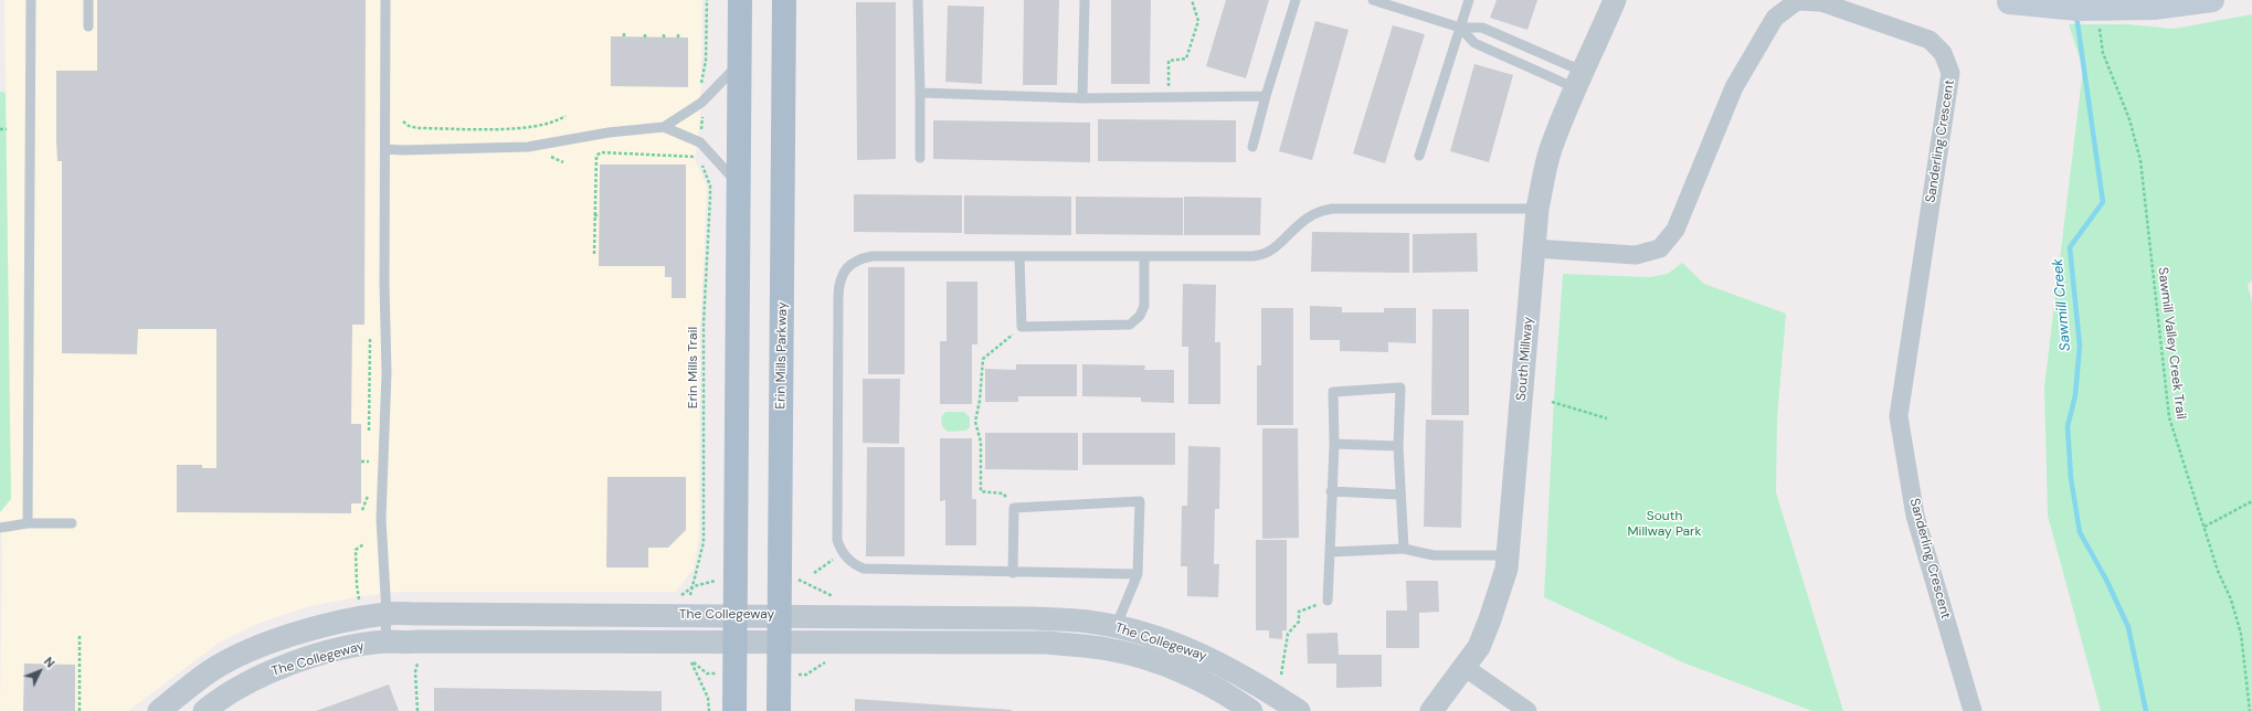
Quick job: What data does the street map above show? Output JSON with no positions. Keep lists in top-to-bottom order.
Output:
{
  "streets": {
    "main road": ["Erin Mills Parkway"],
    "street": ["Sanderling Crescent", "South Millway", "The Collegeway"],
    "path": ["Sawmill Valley Creek Trail", "Erin Mills Trail"]
  },
  "crossings": [
    ["Sanderling Crescent", "South Millway"],
    ["Erin Mills Parkway", "The Collegeway"]
  ],
  "water": ["Sawmill Creek"],
  "parks": ["South Millway Park"],
  "north": "top right"
}
